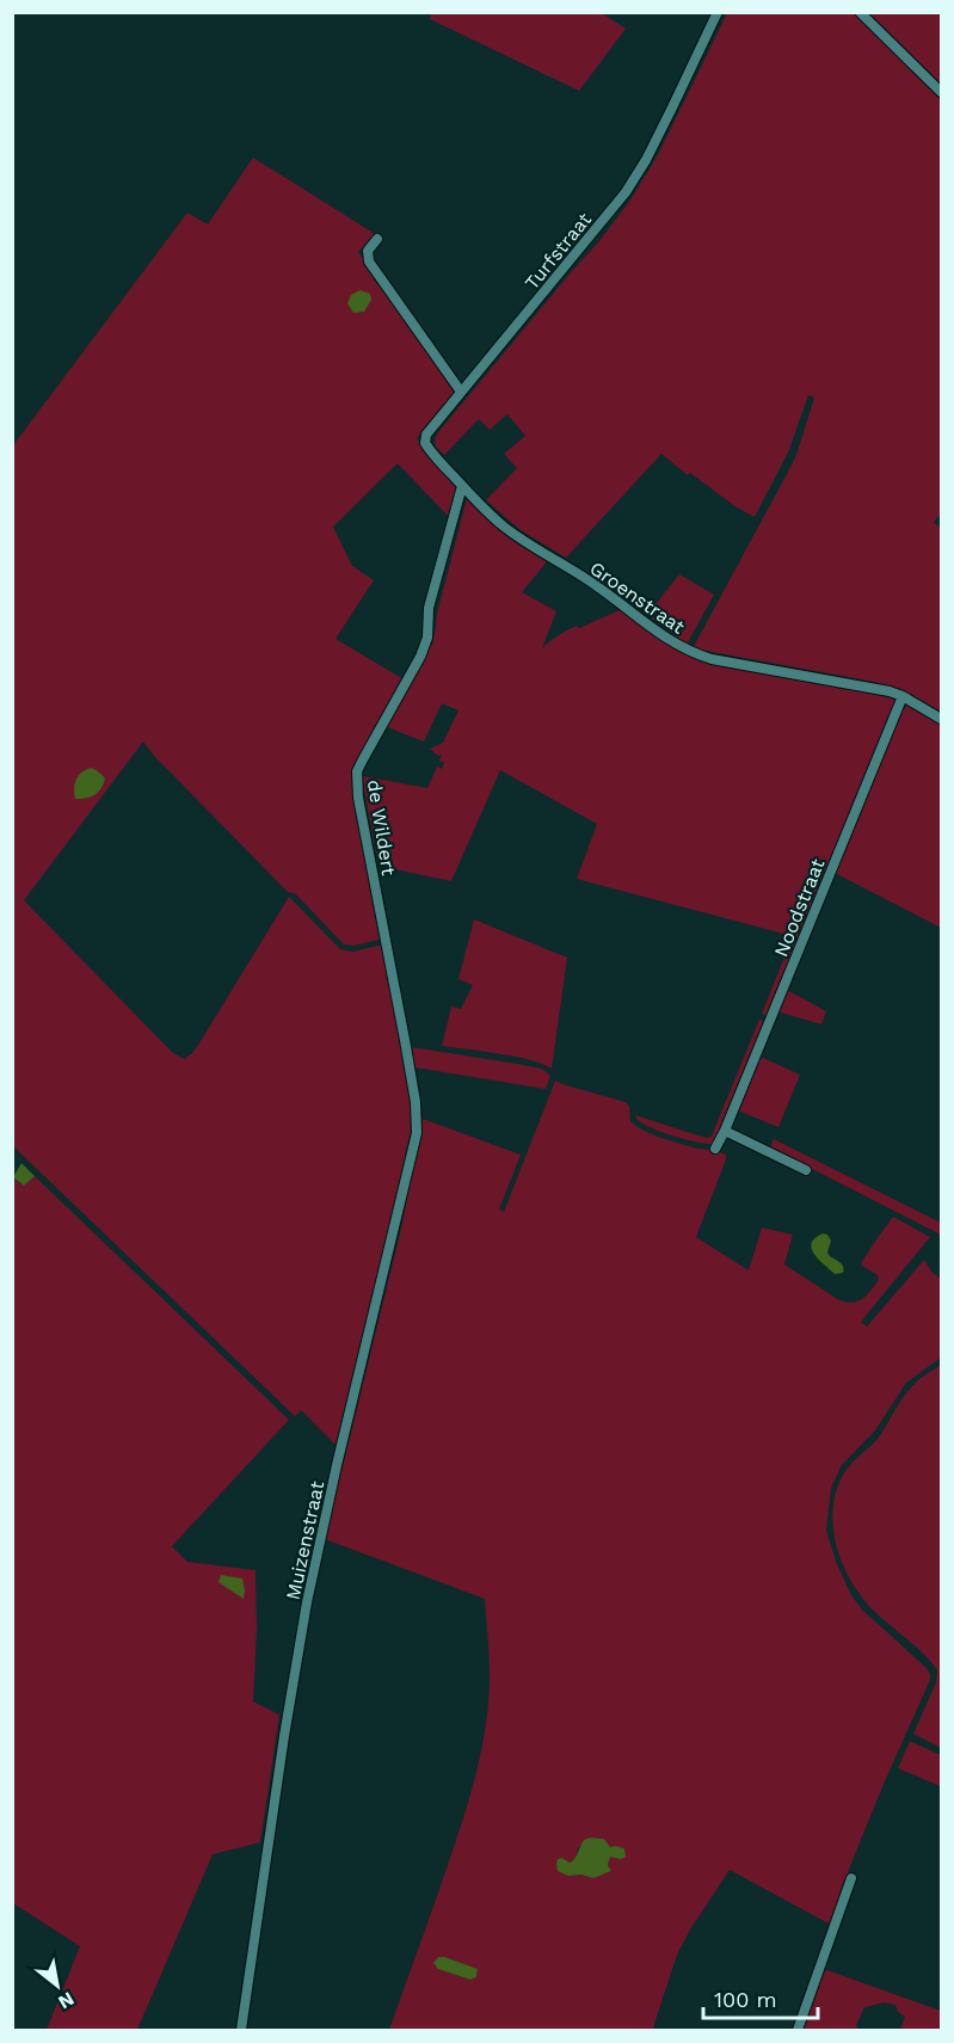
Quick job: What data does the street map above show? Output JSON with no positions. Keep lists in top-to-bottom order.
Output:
{
  "streets": {
    "street": [
      "Turfstraat",
      "Groenstraat",
      "de Wildert",
      "Noodstraat",
      "Muizenstraat"
    ]
  },
  "crossings": [
    ["Turfstraat", "Groenstraat"],
    ["Turfstraat", "de Wildert"],
    ["Groenstraat", "de Wildert"],
    ["Groenstraat", "Noodstraat"],
    ["de Wildert", "Muizenstraat"]
  ],
  "scale_bar": "100 m",
  "north": "bottom right"
}
